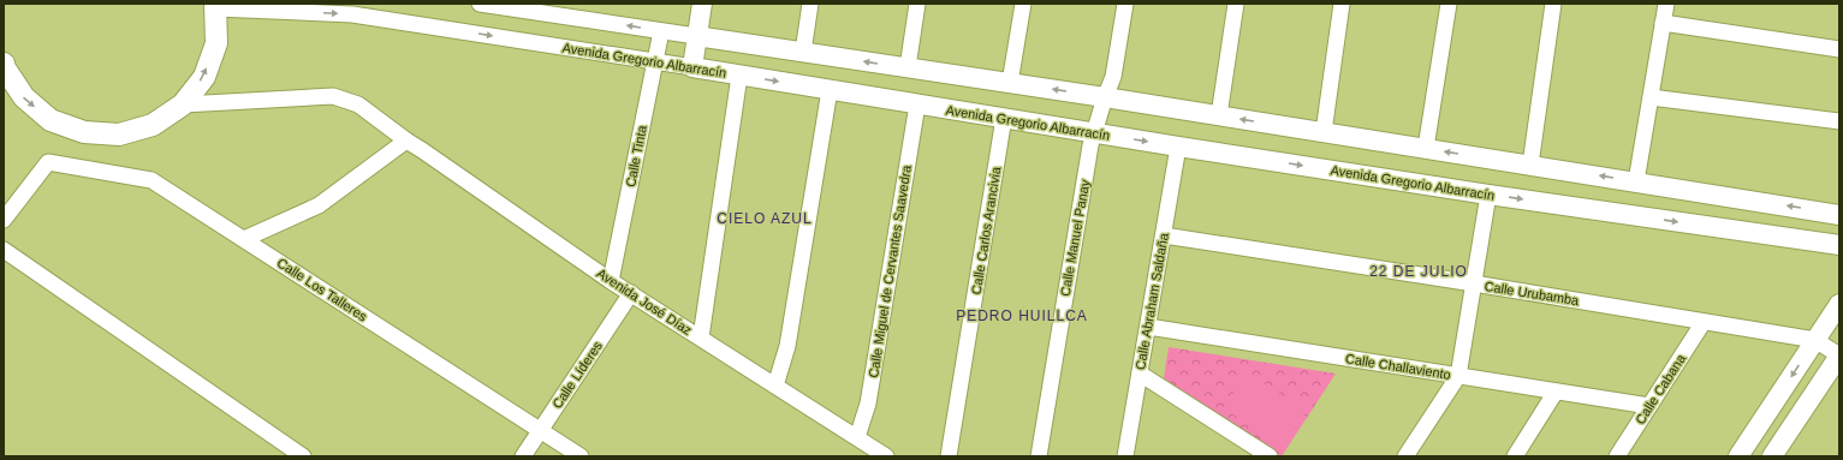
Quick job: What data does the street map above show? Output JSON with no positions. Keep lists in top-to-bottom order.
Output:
{
  "streets": {
    "street": [
      "Avenida Gregorio Albarracín",
      "Calle Tinta",
      "Calle Carlos Arancivia",
      "Calle Manuel Panay",
      "Calle Miguel de Cervantes Saavedra",
      "Calle Los Talleres",
      "Calle Urubamba",
      "Avenida José Díaz",
      "Calle Abraham Saldaña",
      "Calle Challaviento",
      "Calle Líderes",
      "Calle Cabana"
    ]
  },
  "crossings": [
    ["Avenida Gregorio Albarracín", "Calle Tinta"],
    ["Avenida Gregorio Albarracín", "Calle Carlos Arancivia"],
    ["Avenida Gregorio Albarracín", "Calle Manuel Panay"],
    ["Avenida Gregorio Albarracín", "Calle Miguel de Cervantes Saavedra"],
    ["Avenida Gregorio Albarracín", "Calle Abraham Saldaña"],
    ["Calle Tinta", "Avenida José Díaz"],
    ["Calle Miguel de Cervantes Saavedra", "Avenida José Díaz"],
    ["Calle Los Talleres", "Calle Líderes"],
    ["Calle Urubamba", "Calle Abraham Saldaña"],
    ["Calle Urubamba", "Calle Cabana"],
    ["Avenida José Díaz", "Calle Líderes"],
    ["Calle Abraham Saldaña", "Calle Challaviento"],
    ["Calle Challaviento", "Calle Cabana"]
  ],
  "districts": ["CIELO AZUL", "22 DE JULIO", "PEDRO HUILLCA"]
}
